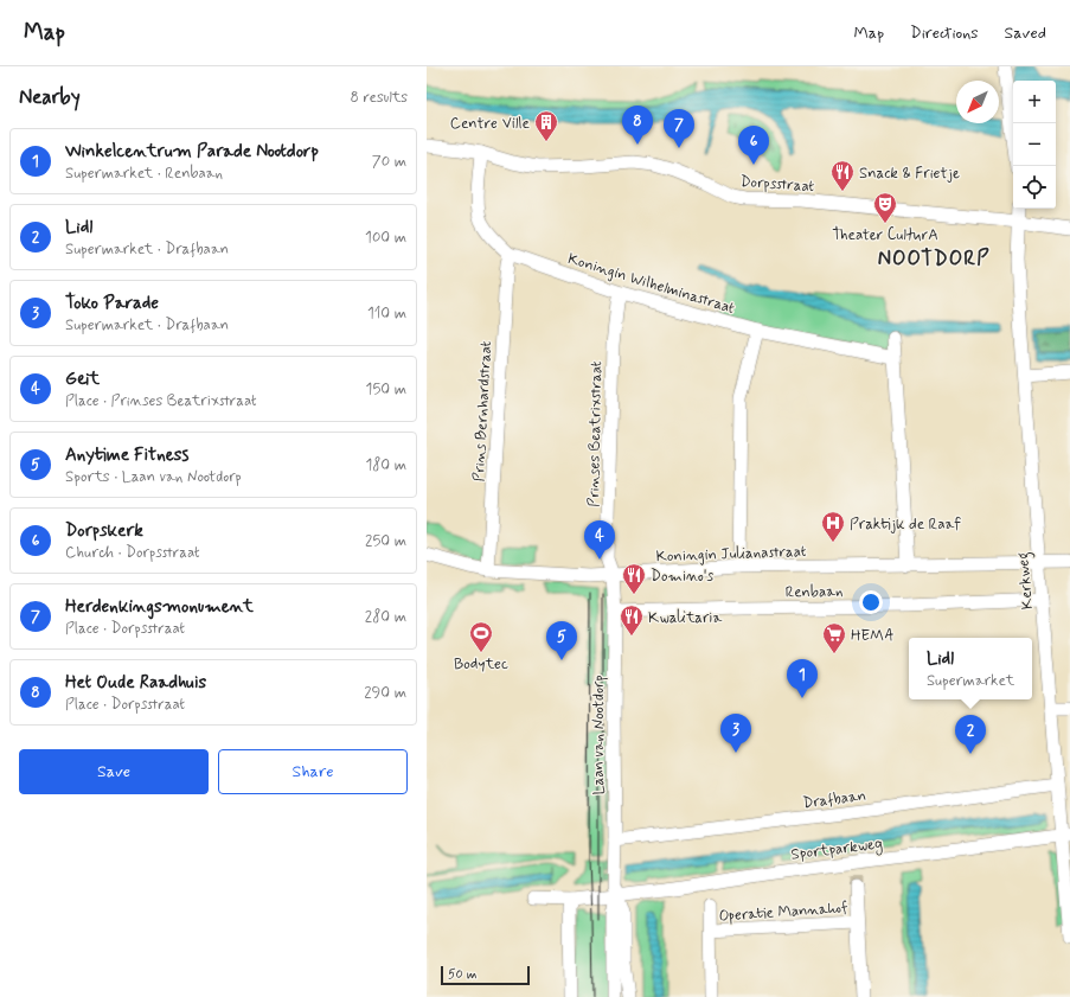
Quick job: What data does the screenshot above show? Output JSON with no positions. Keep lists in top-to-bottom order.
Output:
{
  "streets": {
    "street": [
      "Dorpsstraat",
      "Koningin Wilhelminastraat",
      "Prins Bernhardstraat",
      "Prinses Beatrixstraat",
      "Koningin Julianastraat",
      "Kerkweg",
      "Renbaan",
      "Laan van Nootdorp",
      "Drafbaan",
      "Sportparkweg",
      "Operatie Mannahof"
    ]
  },
  "crossings": [
    ["Dorpsstraat", "Koningin Wilhelminastraat"],
    ["Dorpsstraat", "Kerkweg"],
    ["Koningin Wilhelminastraat", "Prins Bernhardstraat"],
    ["Koningin Wilhelminastraat", "Prinses Beatrixstraat"],
    ["Prins Bernhardstraat", "Koningin Julianastraat"],
    ["Prinses Beatrixstraat", "Koningin Julianastraat"],
    ["Prinses Beatrixstraat", "Laan van Nootdorp"],
    ["Koningin Julianastraat", "Kerkweg"],
    ["Koningin Julianastraat", "Laan van Nootdorp"],
    ["Kerkweg", "Renbaan"],
    ["Kerkweg", "Drafbaan"],
    ["Kerkweg", "Sportparkweg"],
    ["Renbaan", "Laan van Nootdorp"],
    ["Laan van Nootdorp", "Drafbaan"],
    ["Laan van Nootdorp", "Sportparkweg"],
    ["Sportparkweg", "Operatie Mannahof"]
  ],
  "districts": ["NOOTDORP"],
  "places": {
    "building": ["Centre Ville"],
    "restaurant": ["Snack & Frietje", "Domino's", "Kwalitaria"],
    "theatre": ["Theater CulturA"],
    "hospital": ["Praktijk de Raaf"],
    "sports": ["Bodytec"],
    "supermarket": ["HEMA"]
  },
  "scale_bar": "50 m",
  "north": "bottom left",
  "page": {
    "header": "Map",
    "nav": ["Map", "Directions", "Saved"],
    "heading": ["Nearby", "8 results"],
    "map_buttons": ["+", "−"],
    "pins": [
      "8",
      "7",
      "6",
      "4",
      "5",
      "1",
      "3",
      "2"
    ],
    "list": [
      {
        "mark": "1",
        "name": "Winkelcentrum Parade Nootdorp",
        "note": "Supermarket · Renbaan",
        "value": "70 m"
      },
      {
        "mark": "2",
        "name": "Lidl",
        "note": "Supermarket · Drafbaan",
        "value": "100 m"
      },
      {
        "mark": "3",
        "name": "Toko Parade",
        "note": "Supermarket · Drafbaan",
        "value": "110 m"
      },
      {
        "mark": "4",
        "name": "Geit",
        "note": "Place · Prinses Beatrixstraat",
        "value": "150 m"
      },
      {
        "mark": "5",
        "name": "Anytime Fitness",
        "note": "Sports · Laan van Nootdorp",
        "value": "180 m"
      },
      {
        "mark": "6",
        "name": "Dorpskerk",
        "note": "Church · Dorpsstraat",
        "value": "250 m"
      },
      {
        "mark": "7",
        "name": "Herdenkingsmonument",
        "note": "Place · Dorpsstraat",
        "value": "280 m"
      },
      {
        "mark": "8",
        "name": "Het Oude Raadhuis",
        "note": "Place · Dorpsstraat",
        "value": "290 m"
      }
    ],
    "popup": ["Lidl", "Supermarket"],
    "buttons": ["Save", "Share"],
    "scale": "50 m"
  }
}
